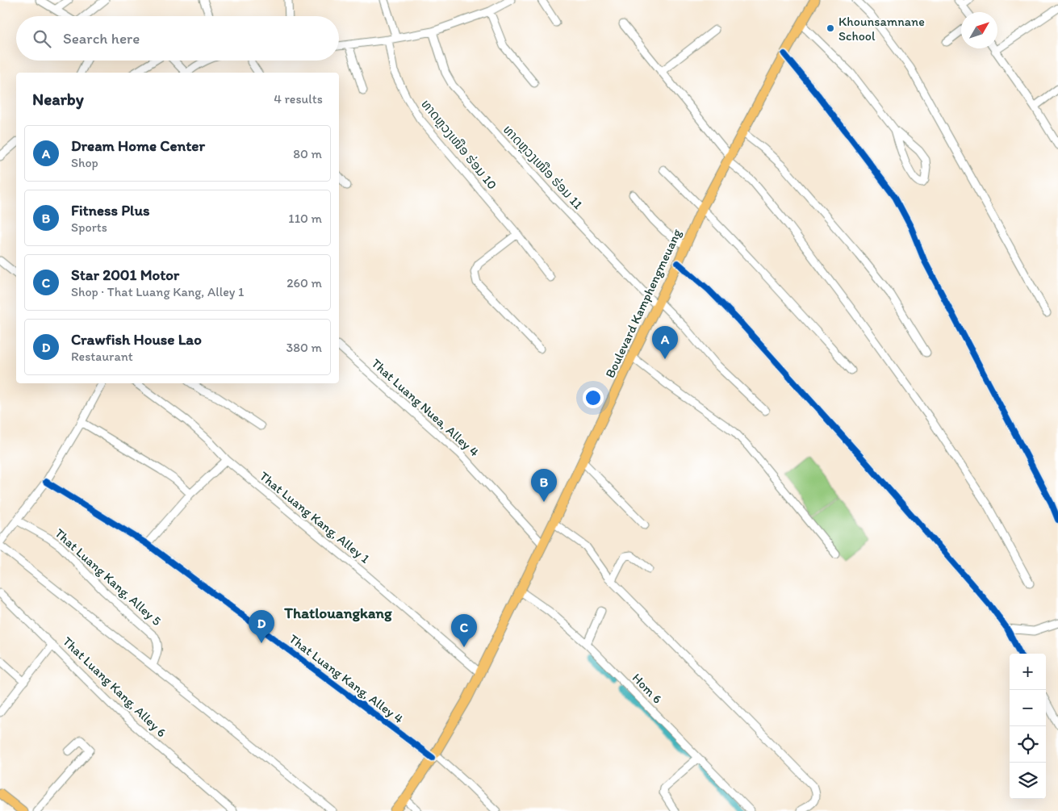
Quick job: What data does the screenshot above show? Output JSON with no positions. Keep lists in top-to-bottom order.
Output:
{
  "streets": {
    "main road": ["Boulevard Kamphengmeuang"],
    "street": [
      "ທາດຫຼວງເໜືອ ຮ່ອມ 10",
      "ທາດຫຼວງເໜືອ ຮ່ອມ 11",
      "That Luang Nuea, Alley 4",
      "That Luang Kang, Alley 1",
      "That Luang Kang, Alley 5",
      "That Luang Kang, Alley 4",
      "That Luang Kang, Alley 6",
      "Hom 6"
    ]
  },
  "crossings": [
    ["ທາດຫຼວງເໜືອ ຮ່ອມ 11", "Boulevard Kamphengmeuang"],
    ["Boulevard Kamphengmeuang", "That Luang Nuea, Alley 4"],
    ["Boulevard Kamphengmeuang", "That Luang Kang, Alley 1"],
    ["Boulevard Kamphengmeuang", "That Luang Kang, Alley 4"],
    ["Boulevard Kamphengmeuang", "Hom 6"]
  ],
  "districts": ["Thatlouangkang"],
  "places": ["Khounsamnane School"],
  "north": "top right",
  "page": {
    "search": "Search here",
    "heading": ["Nearby", "4 results"],
    "list": [
      {
        "mark": "A",
        "name": "Dream Home Center",
        "note": "Shop",
        "value": "80 m"
      },
      {
        "mark": "B",
        "name": "Fitness Plus",
        "note": "Sports",
        "value": "110 m"
      },
      {
        "mark": "C",
        "name": "Star 2001 Motor",
        "note": "Shop · That Luang Kang, Alley 1",
        "value": "260 m"
      },
      {
        "mark": "D",
        "name": "Crawfish House Lao",
        "note": "Restaurant",
        "value": "380 m"
      }
    ],
    "pins": [
      "A",
      "B",
      "D",
      "C"
    ],
    "map_buttons": ["+", "−"]
  }
}
